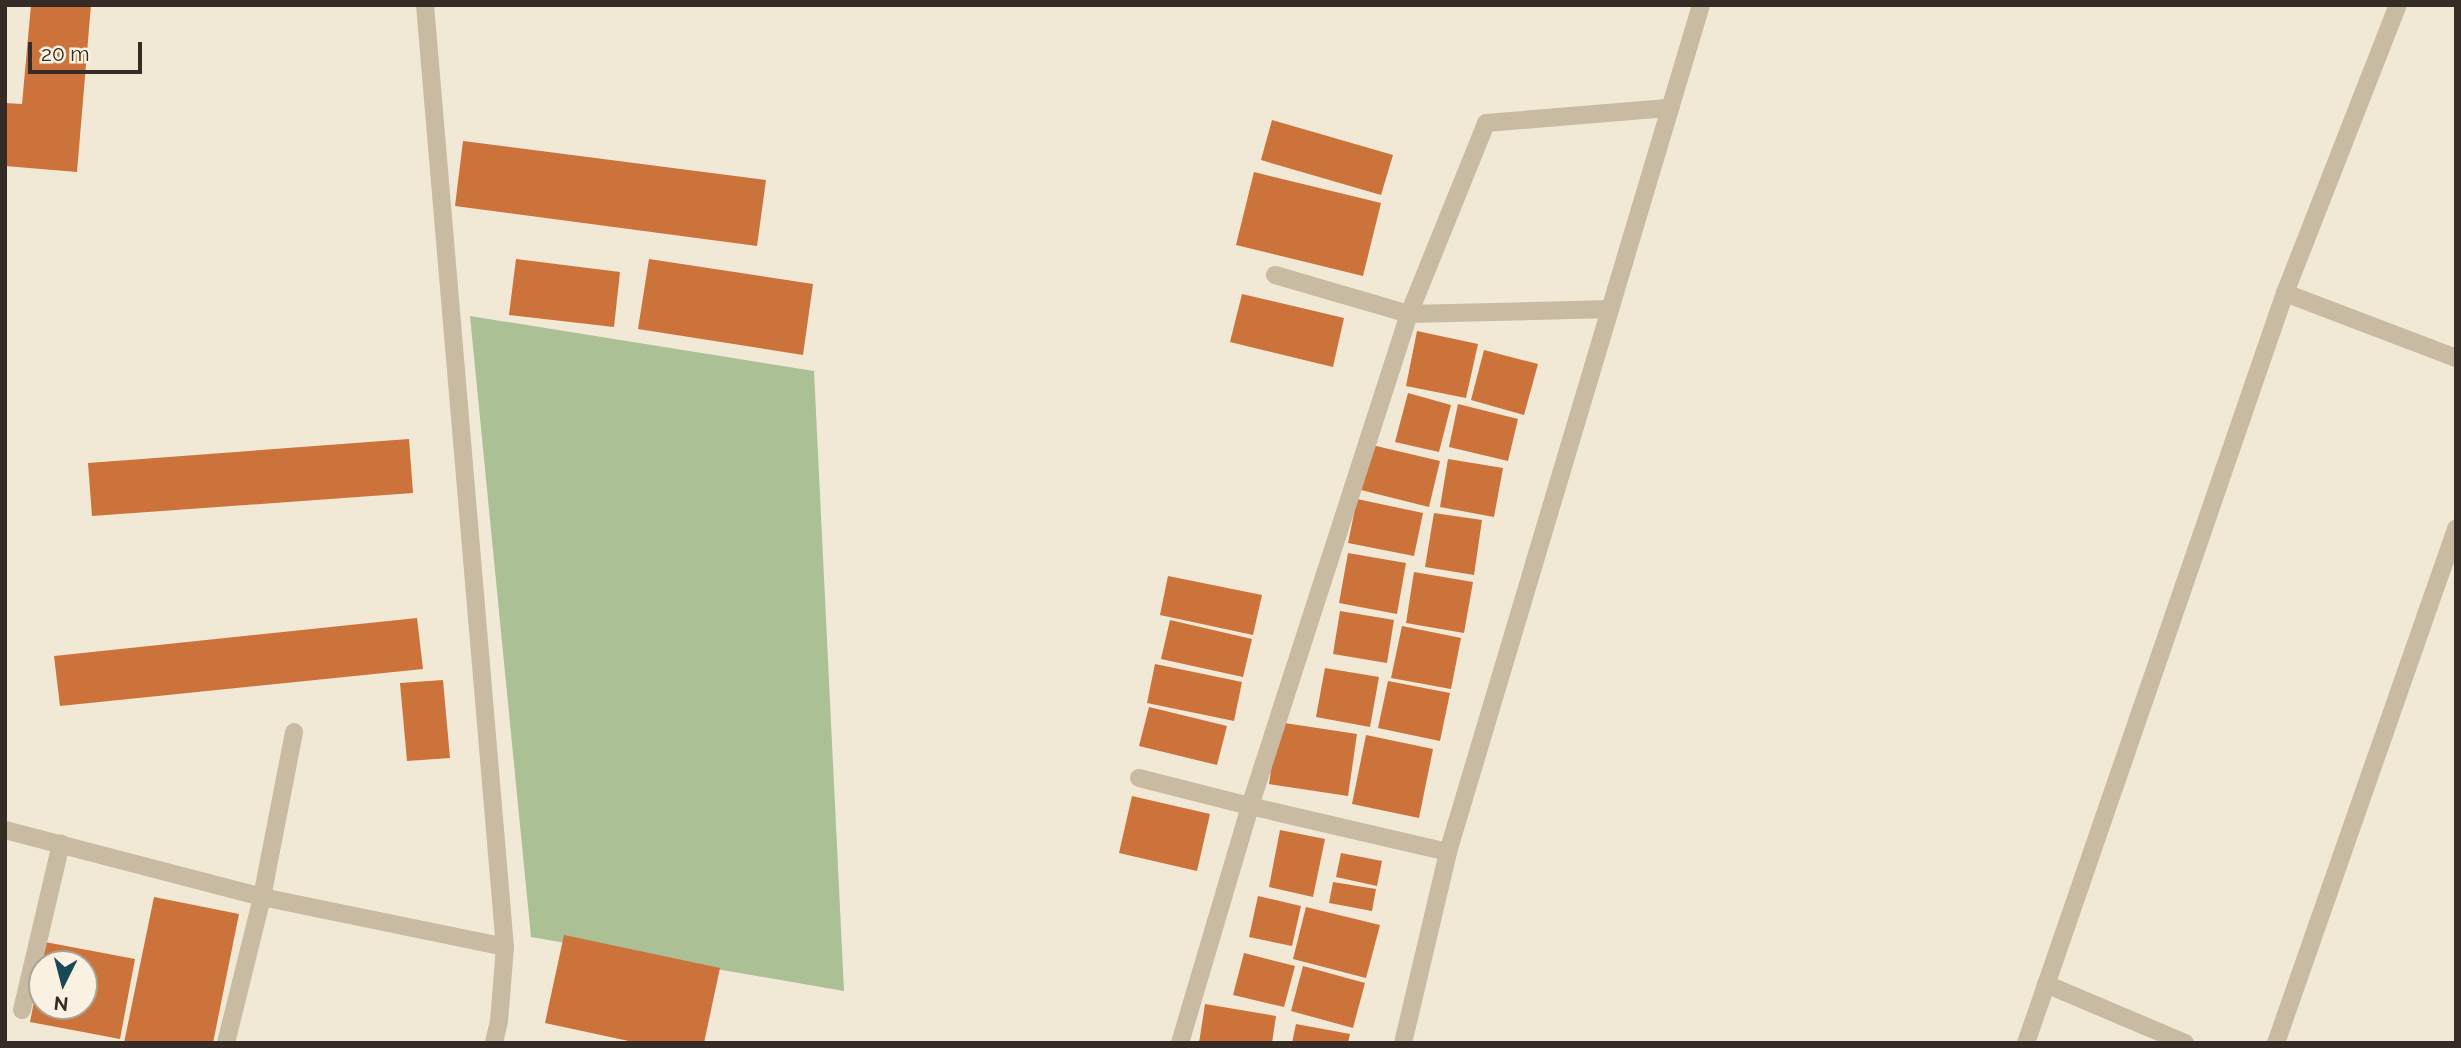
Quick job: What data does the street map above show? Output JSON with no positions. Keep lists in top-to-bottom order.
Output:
{
  "scale_bar": "20 m",
  "north": "bottom"
}
